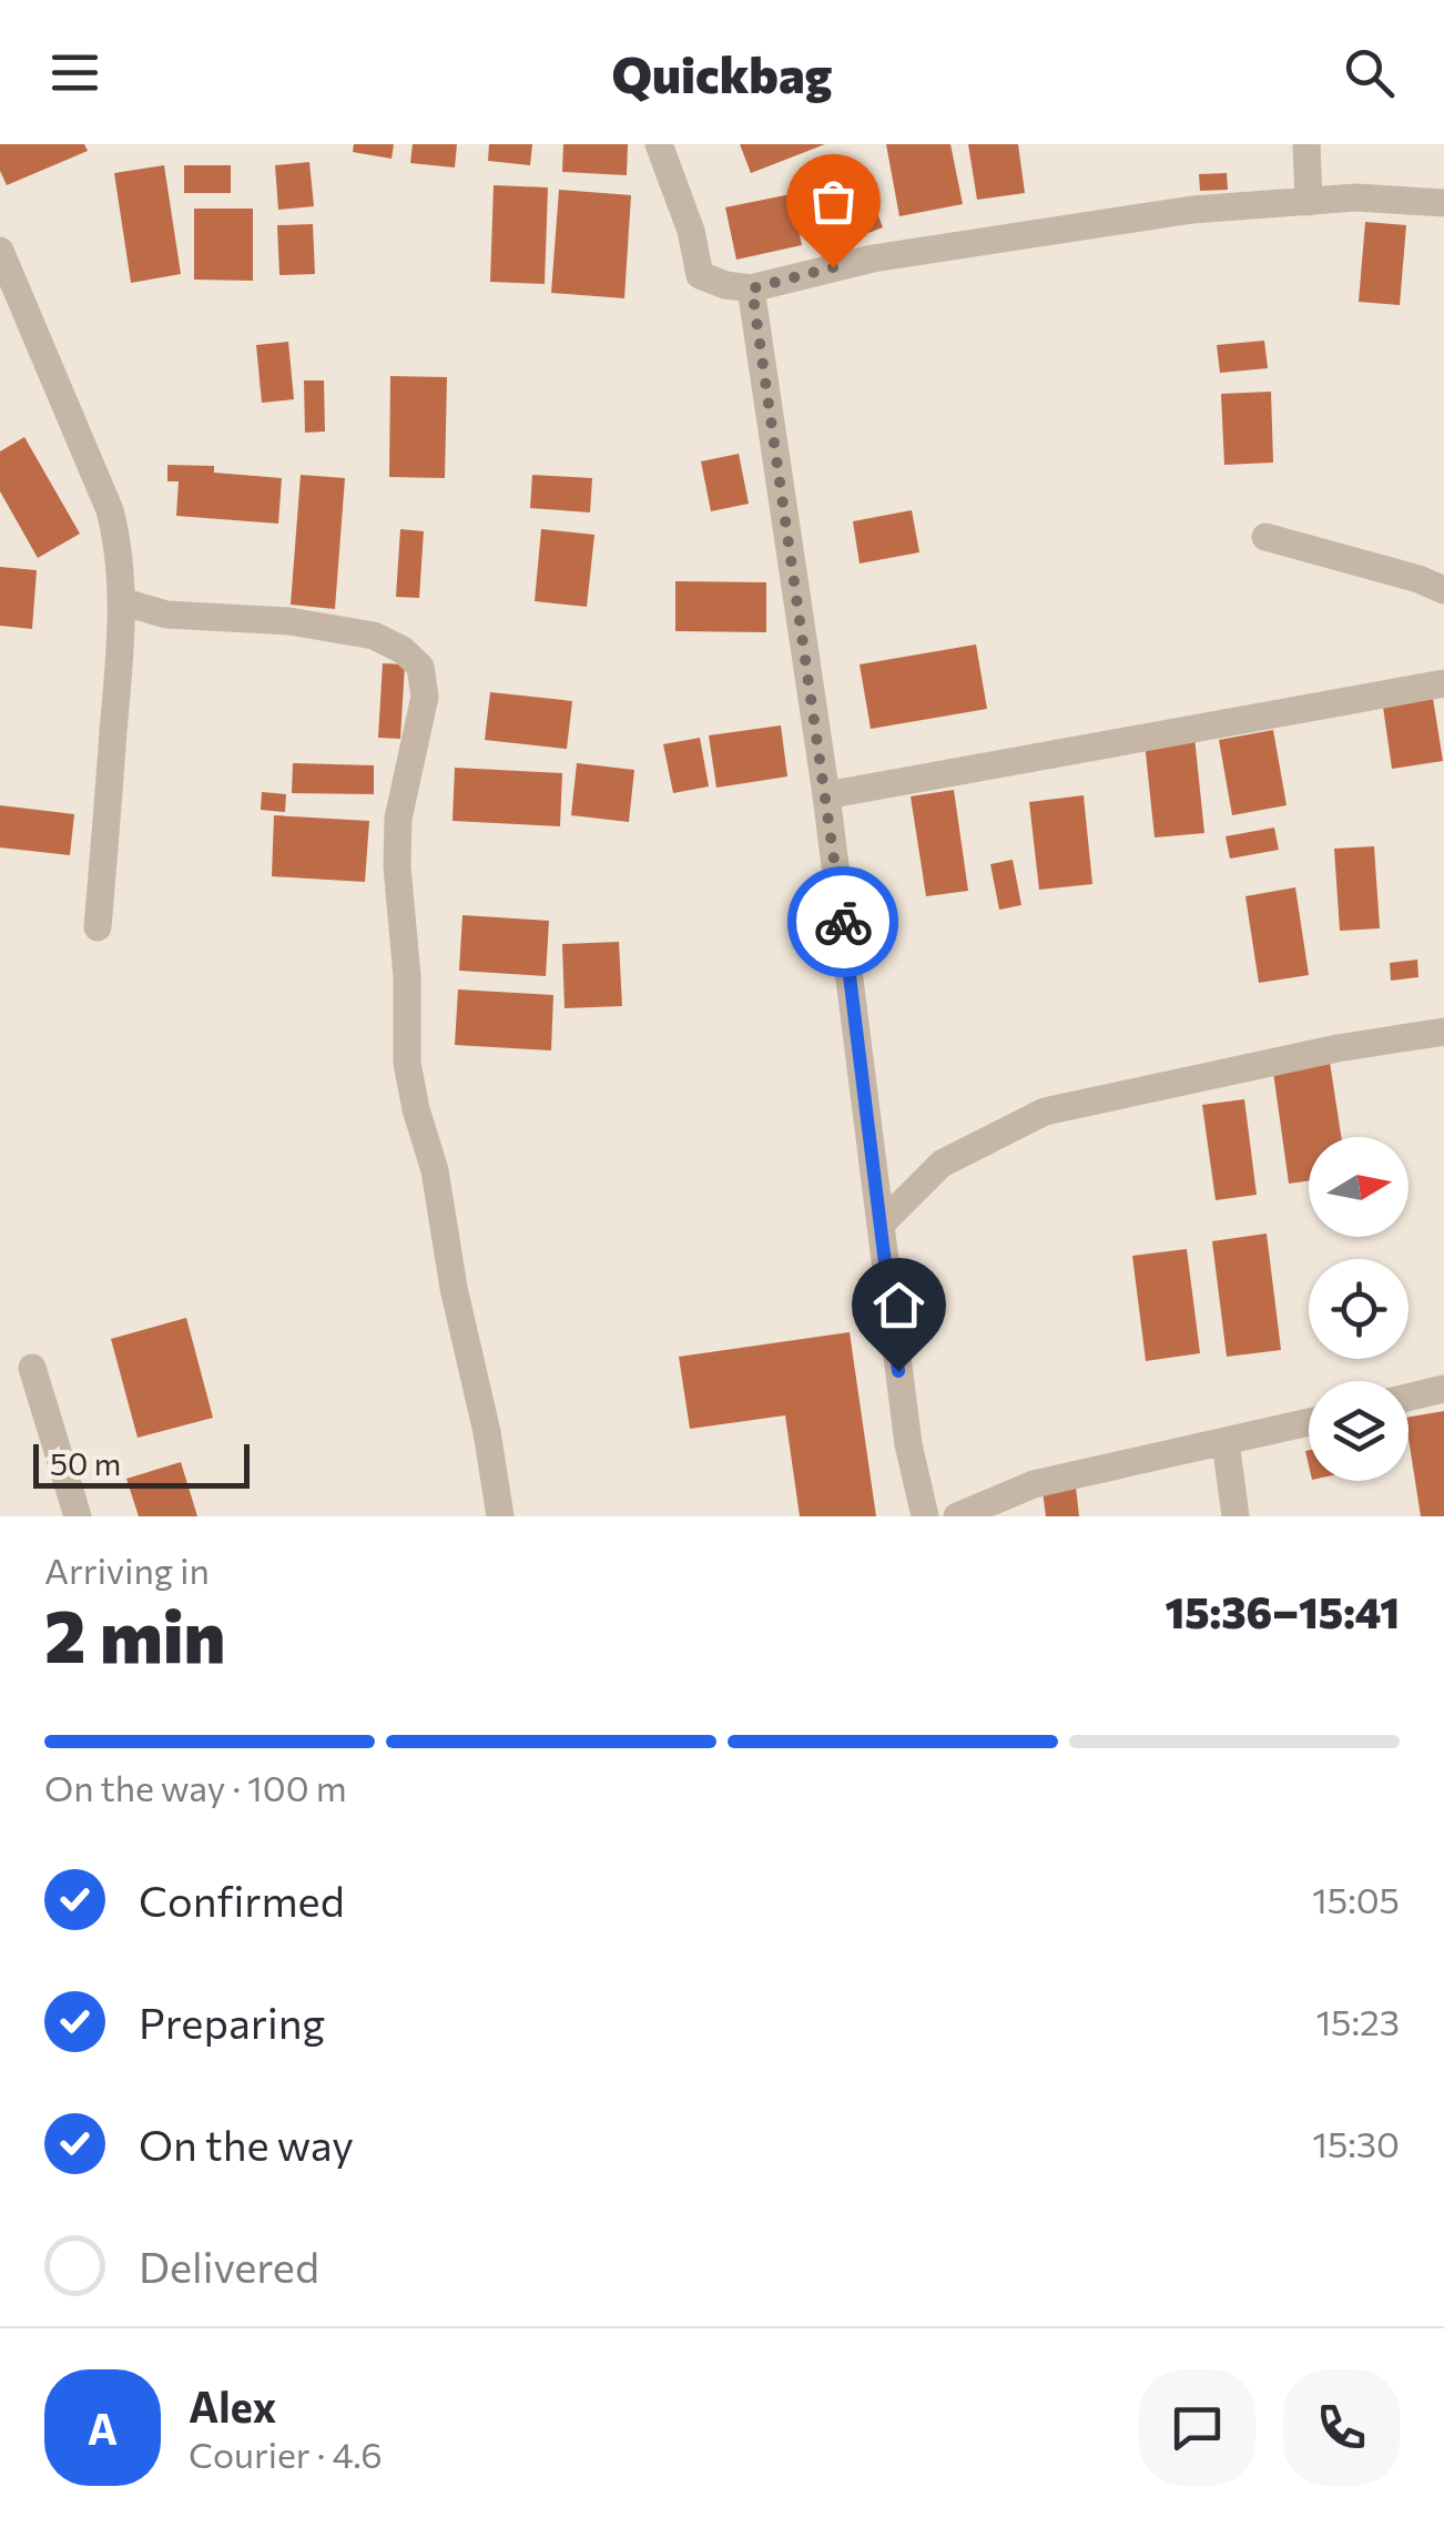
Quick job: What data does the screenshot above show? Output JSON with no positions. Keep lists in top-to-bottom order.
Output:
{
  "scale_bar": "50 m",
  "north": "right",
  "page": {
    "header": "Quickbag",
    "scale": "50 m",
    "heading": ["2 min", "Arriving in", "15:36–15:41"],
    "panel": ["Alex", "Courier · 4.6"],
    "bar": "On the way · 100 m",
    "list": [
      ["Confirmed", "15:05"],
      ["Preparing", "15:23"],
      ["On the way", "15:30"],
      "Delivered"
    ],
    "round": "A"
  }
}
